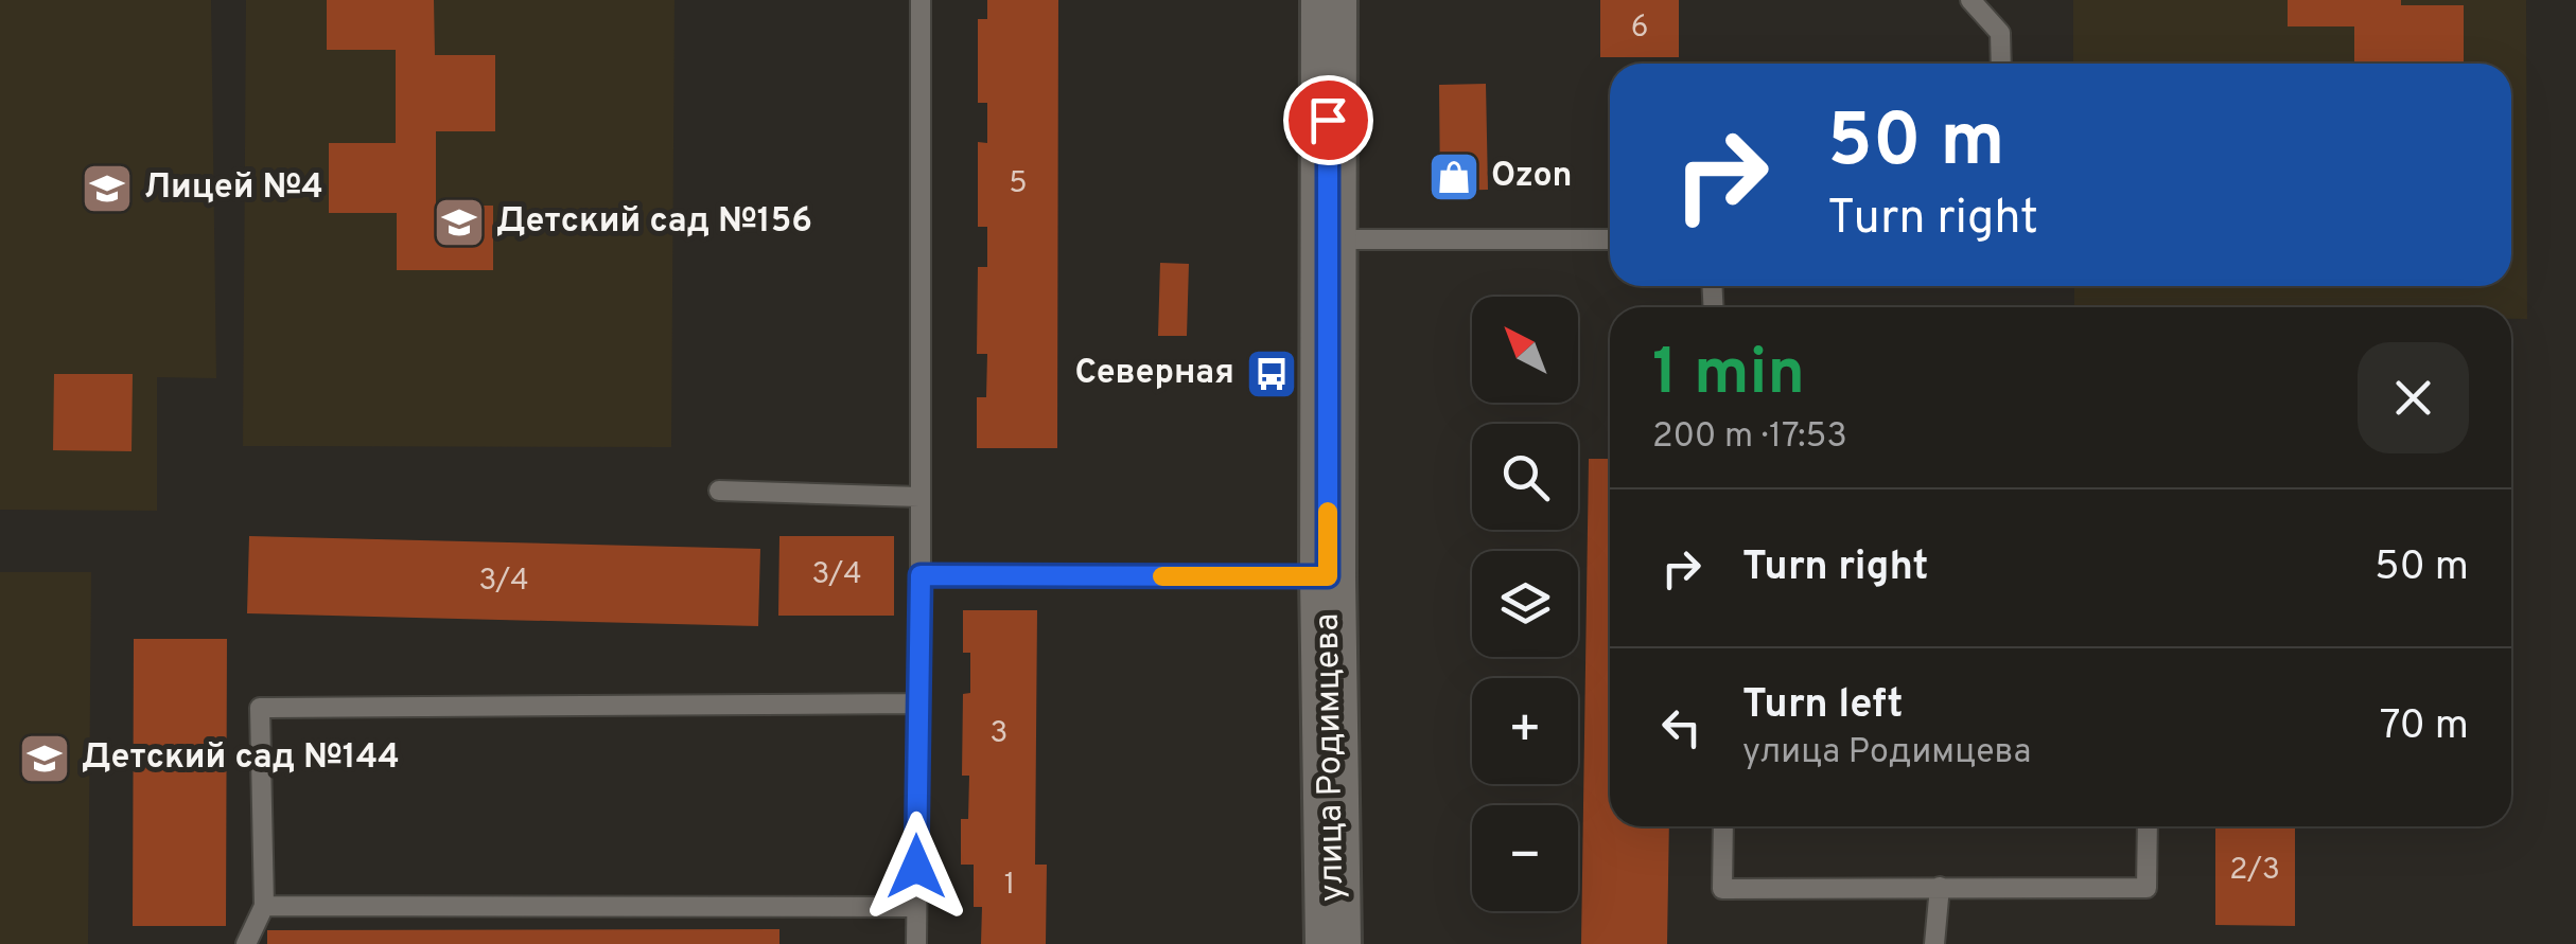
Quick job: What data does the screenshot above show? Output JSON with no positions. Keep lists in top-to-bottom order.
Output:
{
  "streets": {
    "main road": ["улица Родимцева"]
  },
  "places": {
    "shop": ["Ozon"],
    "school or university": ["Лицей №4", "Детский сад №156", "Детский сад №144"],
    "bus stop": ["Северная"]
  },
  "house_numbers": [
    "6",
    "5",
    "3/4",
    "3/4",
    "3",
    "2/3",
    "1"
  ],
  "north": "top left",
  "page": {
    "turn": ["50 m", "Turn right"],
    "map_buttons": ["+", "−"],
    "heading": ["1 min", "200 m · 17:53"],
    "list": [
      {
        "name": "Turn right",
        "value": "50 m"
      },
      {
        "name": "Turn left",
        "note": "улица Родимцева",
        "value": "70 m"
      }
    ]
  }
}
